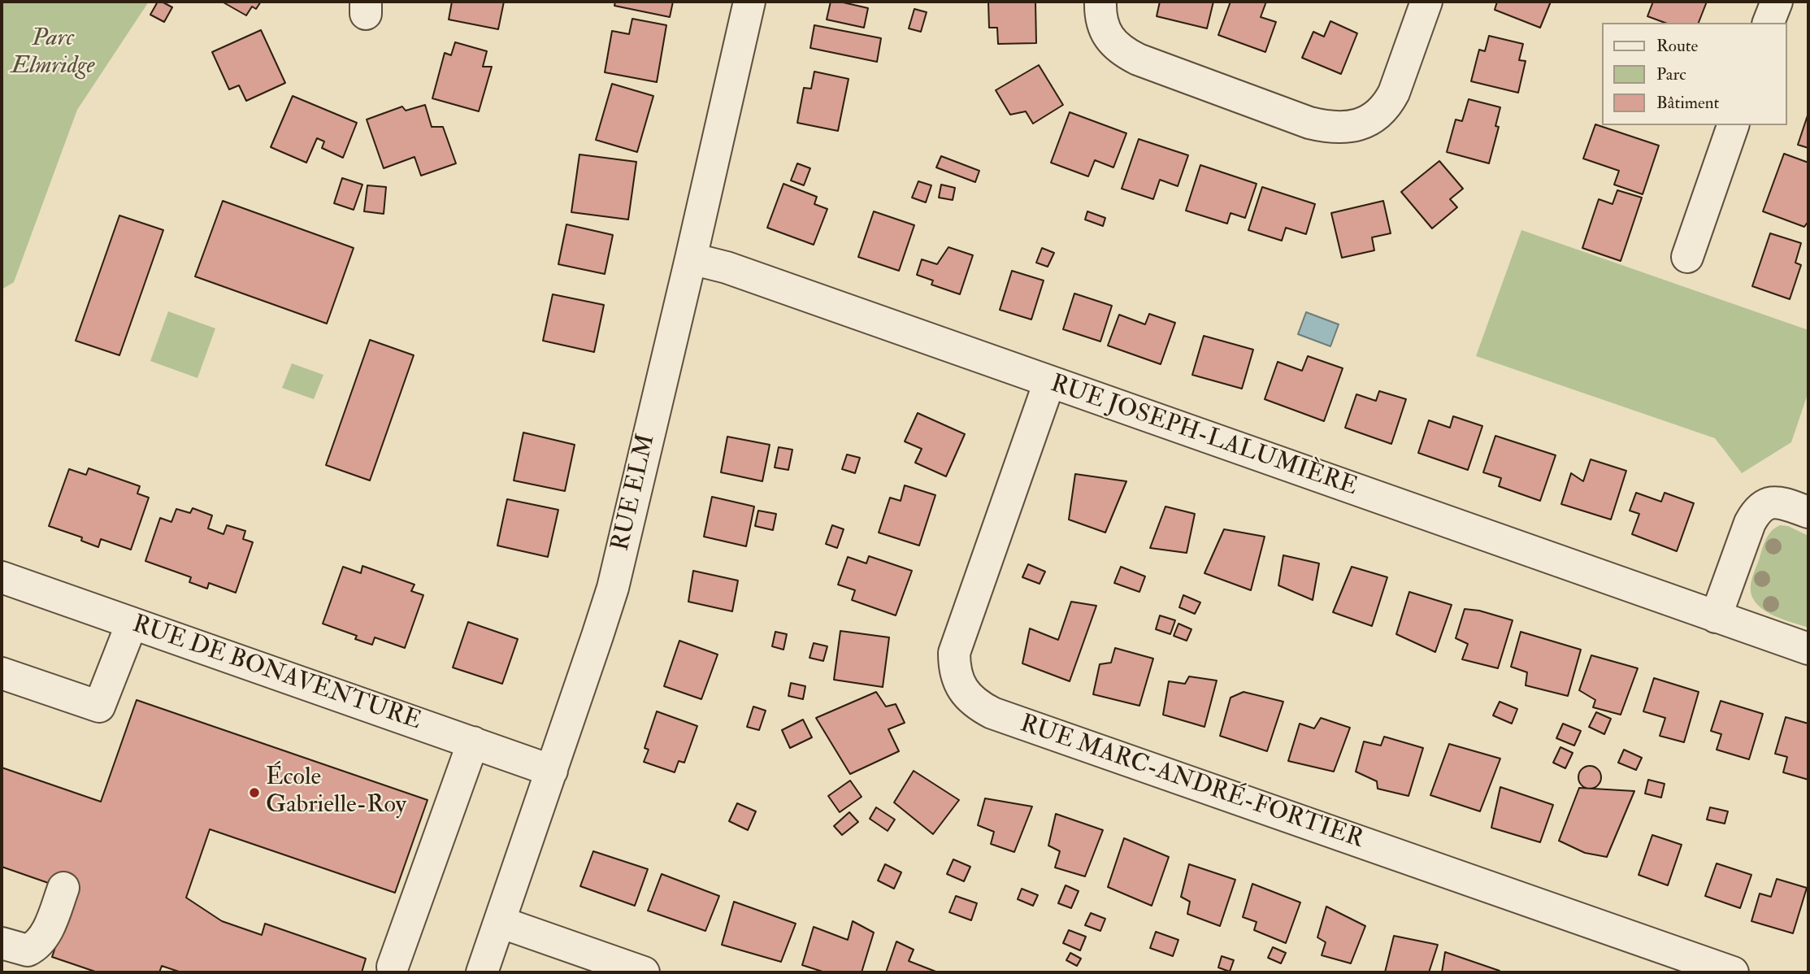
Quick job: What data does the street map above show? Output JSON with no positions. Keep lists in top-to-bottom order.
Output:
{
  "streets": {
    "street": [
      "RUE JOSEPH-LALUMIÈRE",
      "RUE ELM",
      "RUE DE BONAVENTURE",
      "RUE MARC-ANDRÉ-FORTIER"
    ]
  },
  "crossings": [
    ["RUE JOSEPH-LALUMIÈRE", "RUE ELM"],
    ["RUE JOSEPH-LALUMIÈRE", "RUE MARC-ANDRÉ-FORTIER"],
    ["RUE ELM", "RUE DE BONAVENTURE"]
  ],
  "parks": ["Parc Elmridge"],
  "places": ["École Gabrielle-Roy"],
  "legend": ["Route", "Parc", "Bâtiment"]
}
